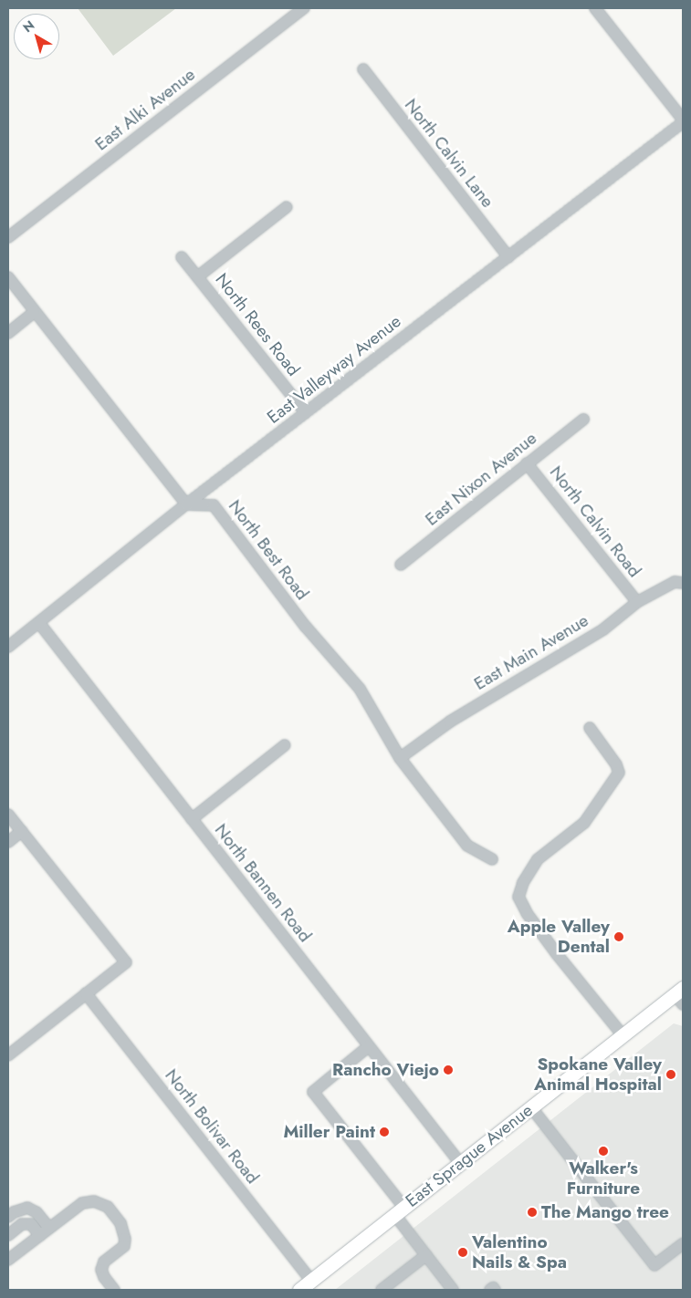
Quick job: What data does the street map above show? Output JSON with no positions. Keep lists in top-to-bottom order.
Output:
{
  "streets": {
    "main road": ["East Sprague Avenue"],
    "street": [
      "East Alki Avenue",
      "North Calvin Lane",
      "North Rees Road",
      "East Valleyway Avenue",
      "East Nixon Avenue",
      "North Calvin Road",
      "North Best Road",
      "East Main Avenue",
      "North Bannen Road",
      "North Bolivar Road"
    ]
  },
  "crossings": [
    ["North Calvin Lane", "East Valleyway Avenue"],
    ["North Rees Road", "East Valleyway Avenue"],
    ["East Valleyway Avenue", "North Best Road"],
    ["East Valleyway Avenue", "North Bannen Road"],
    ["East Nixon Avenue", "North Calvin Road"],
    ["North Calvin Road", "East Main Avenue"],
    ["North Best Road", "East Main Avenue"],
    ["North Bannen Road", "East Sprague Avenue"],
    ["North Bolivar Road", "East Sprague Avenue"]
  ],
  "places": [
    "Apple Valley Dental",
    "Rancho Viejo",
    "Spokane Valley Animal Hospital",
    "Miller Paint",
    "Walker's Furniture",
    "The Mango tree",
    "Valentino Nails & Spa"
  ],
  "north": "top left"
}
